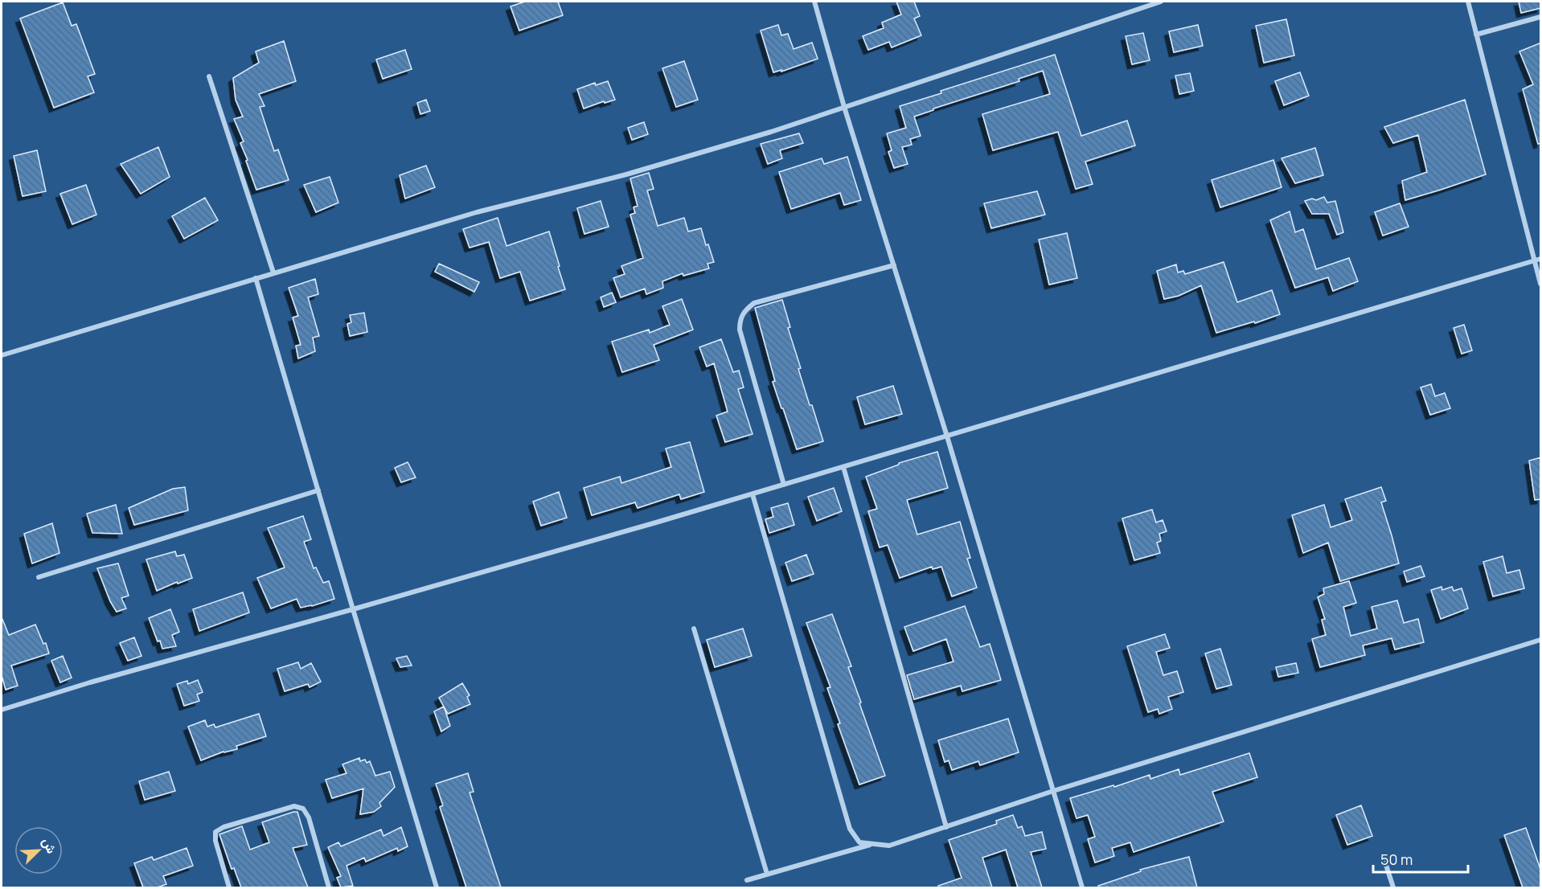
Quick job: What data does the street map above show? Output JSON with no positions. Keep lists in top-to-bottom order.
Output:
{
  "scale_bar": "50 m",
  "north": "top right"
}
